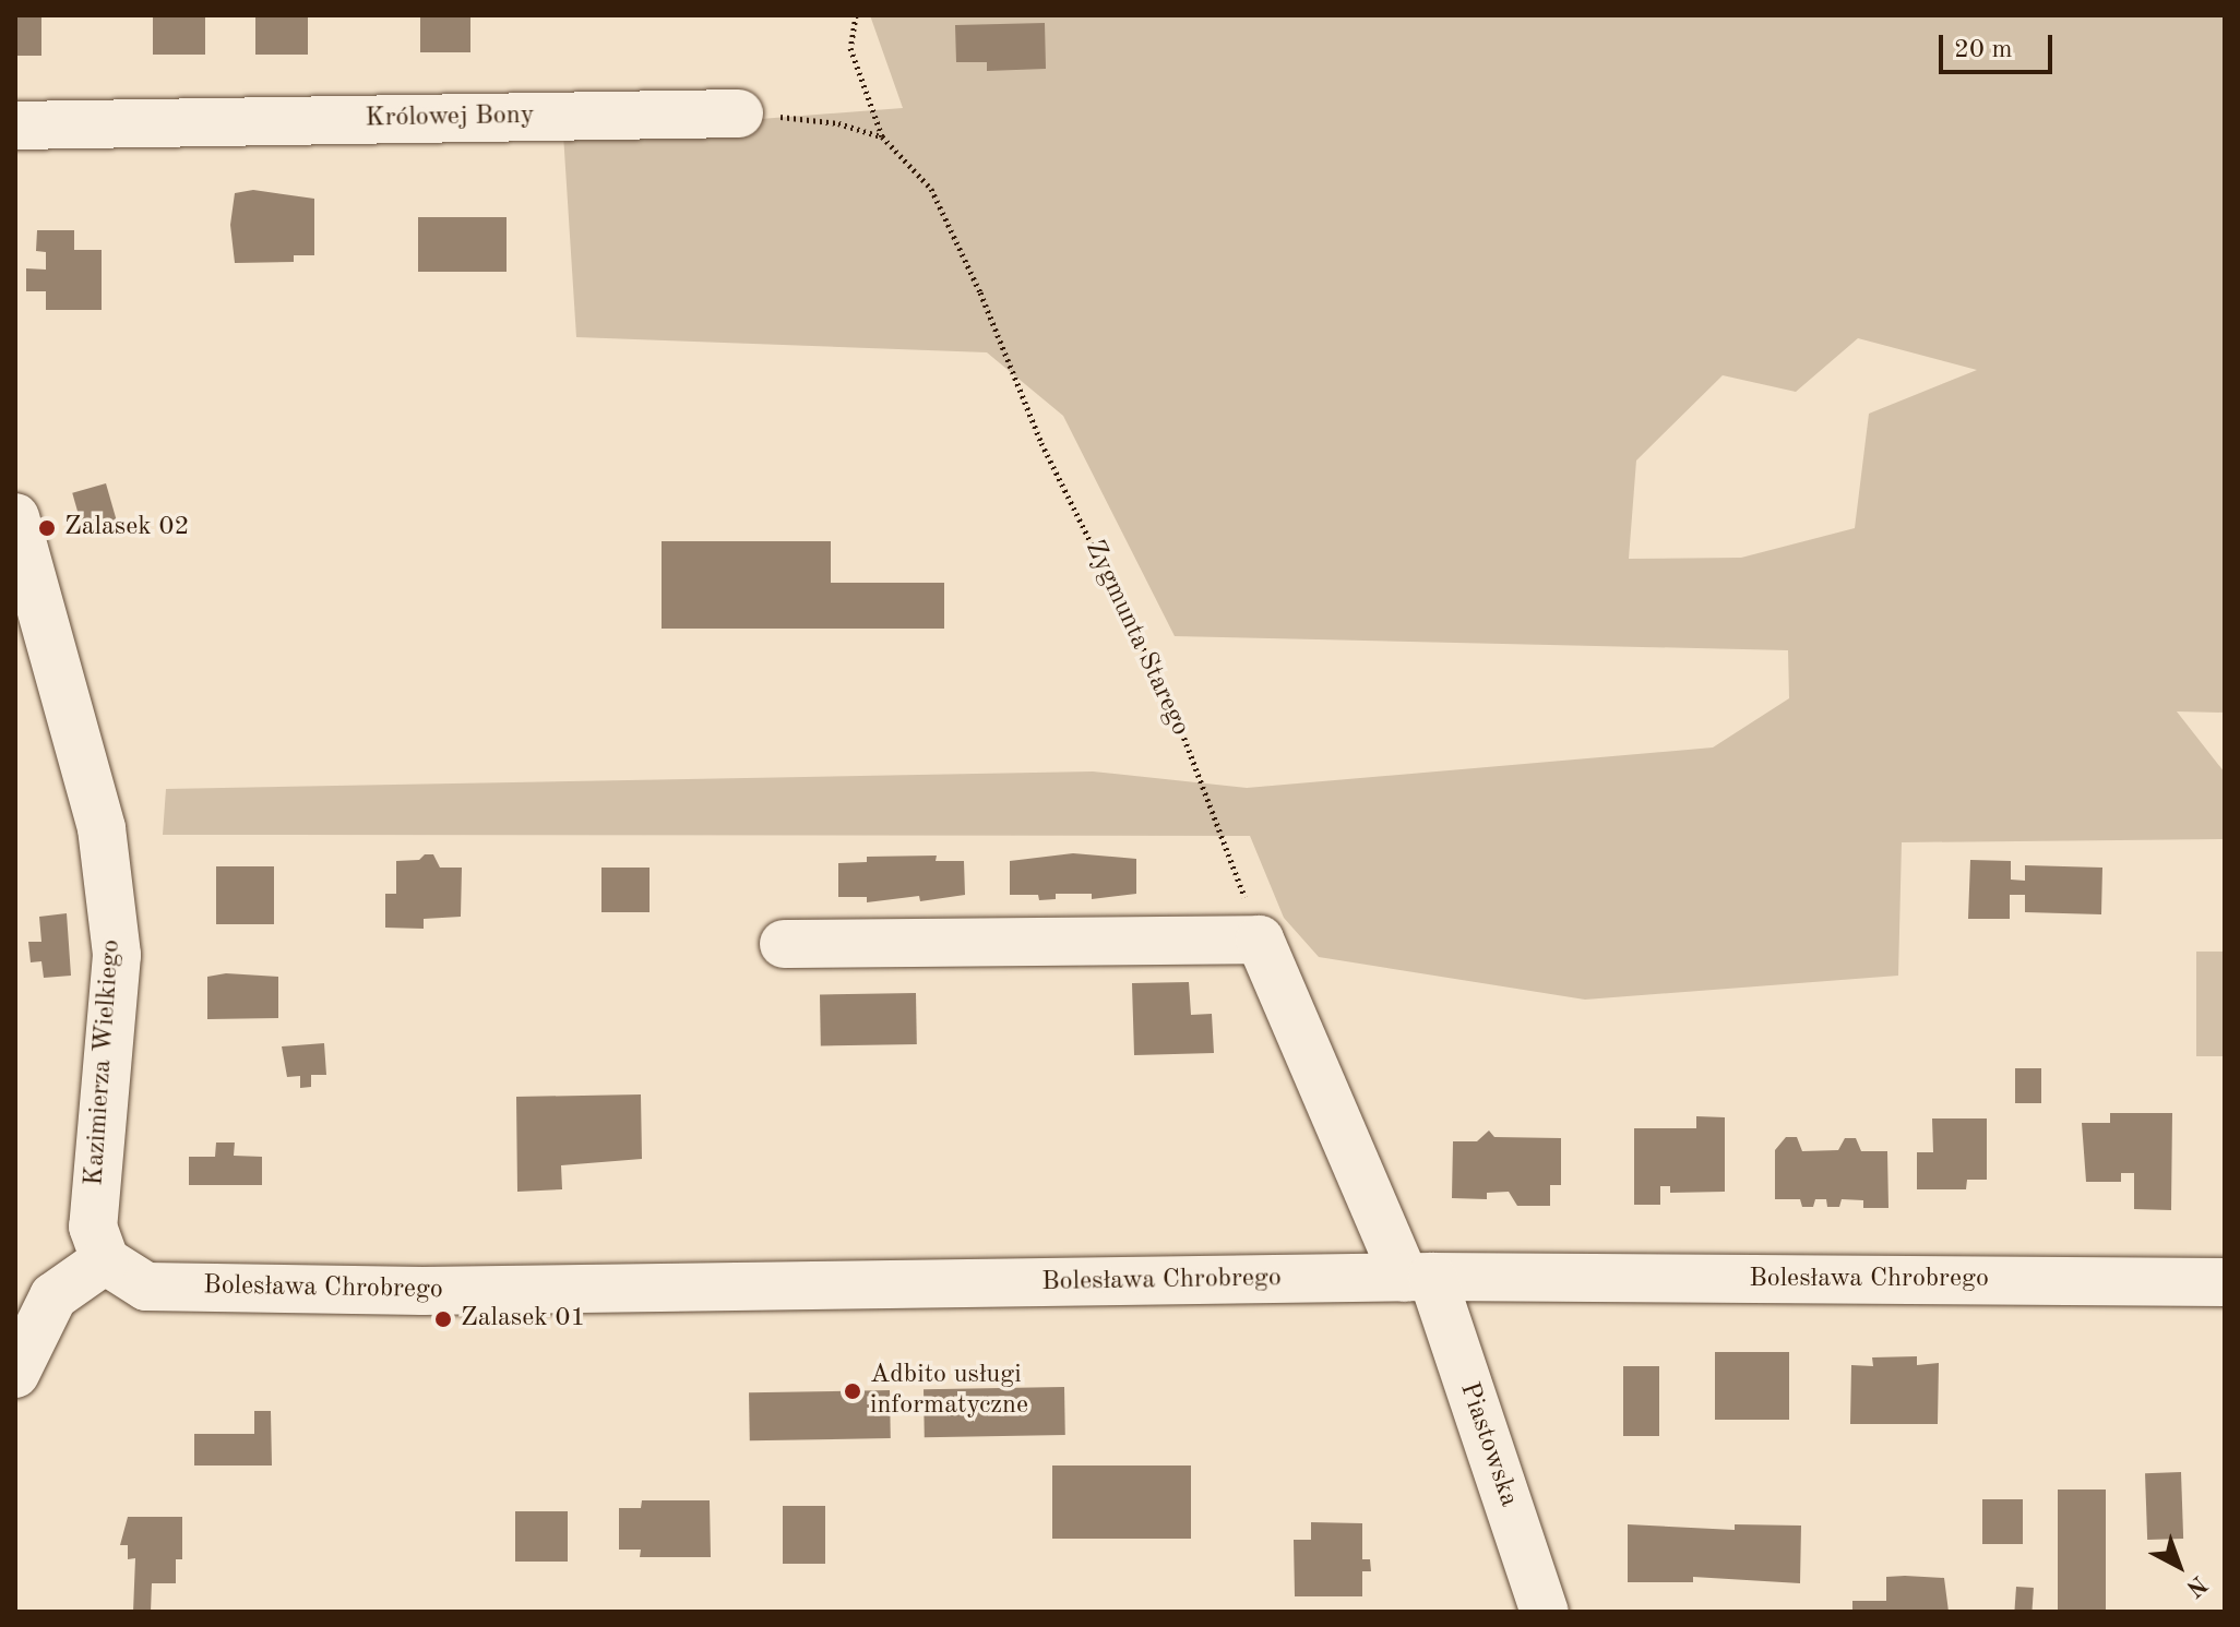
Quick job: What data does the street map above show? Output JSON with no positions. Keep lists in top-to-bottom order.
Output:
{
  "streets": {
    "street": [
      "Królowej Bony",
      "Kazimierza Wielkiego",
      "Bolesława Chrobrego",
      "Piastowska"
    ],
    "path": ["Zygmunta Starego"]
  },
  "crossings": [
    ["Kazimierza Wielkiego", "Bolesława Chrobrego"],
    ["Bolesława Chrobrego", "Piastowska"]
  ],
  "places": ["Zalasek 02", "Zalasek 01", "Adbito usługi informatyczne"],
  "scale_bar": "20 m",
  "north": "bottom right"
}
